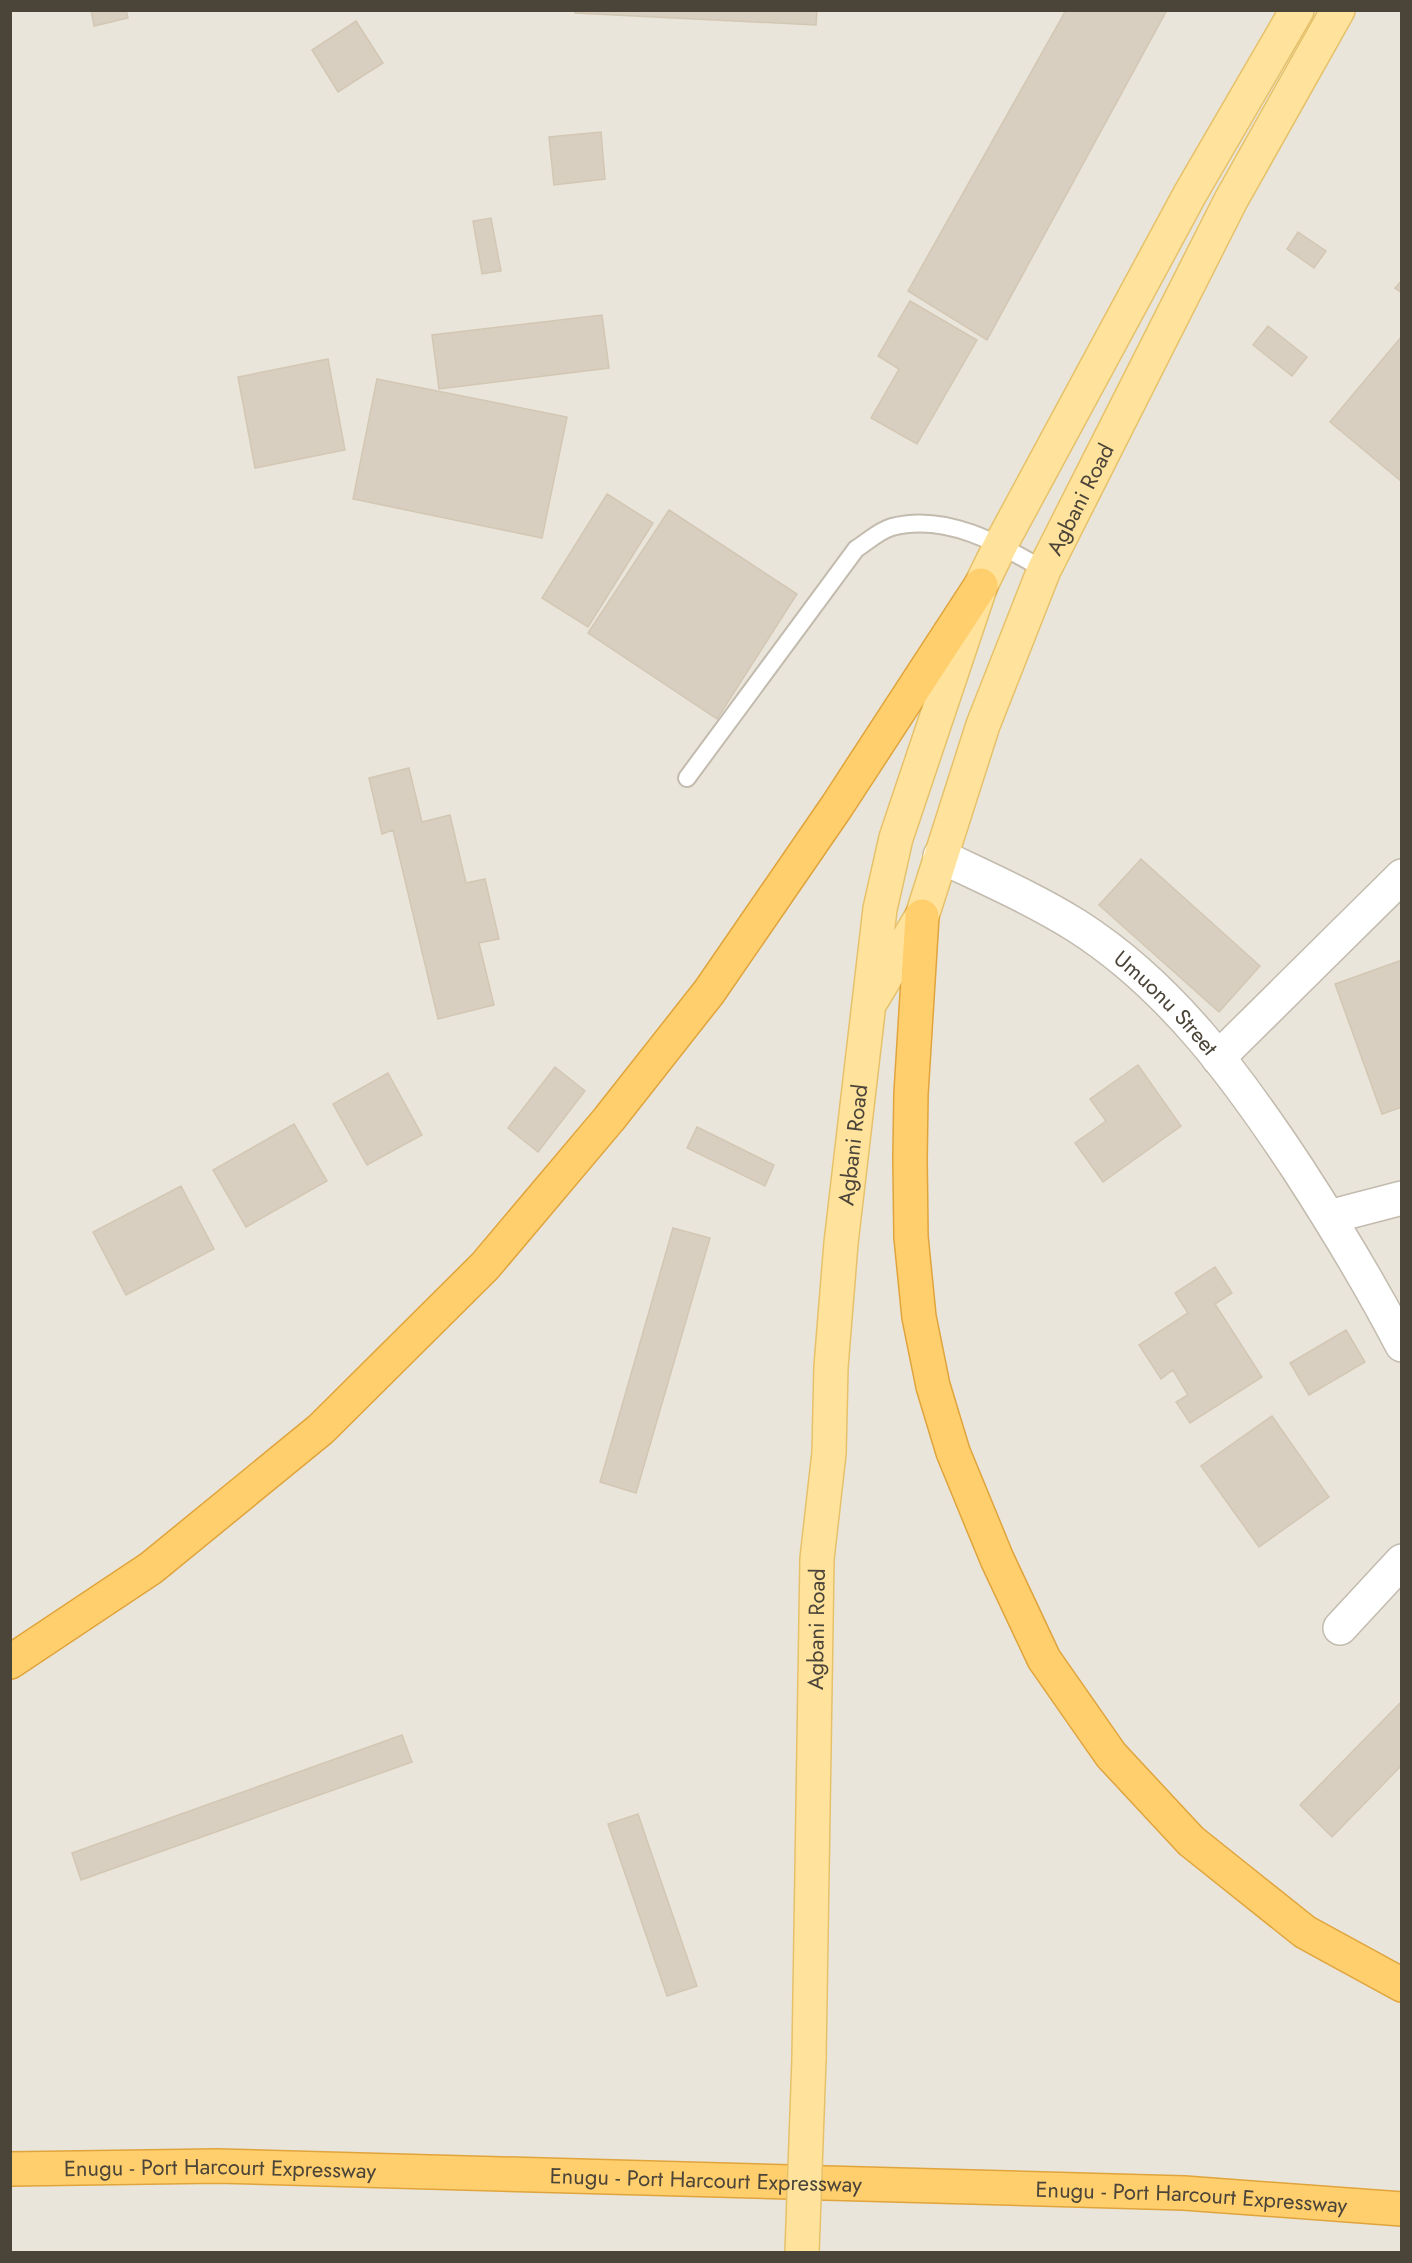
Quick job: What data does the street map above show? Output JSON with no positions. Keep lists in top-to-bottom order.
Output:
{
  "streets": {
    "highway": ["Enugu - Port Harcourt Expressway"],
    "main road": ["Agbani Road"],
    "street": ["Umuonu Street"]
  },
  "crossings": [
    ["Agbani Road", "Umuonu Street"]
  ]
}
